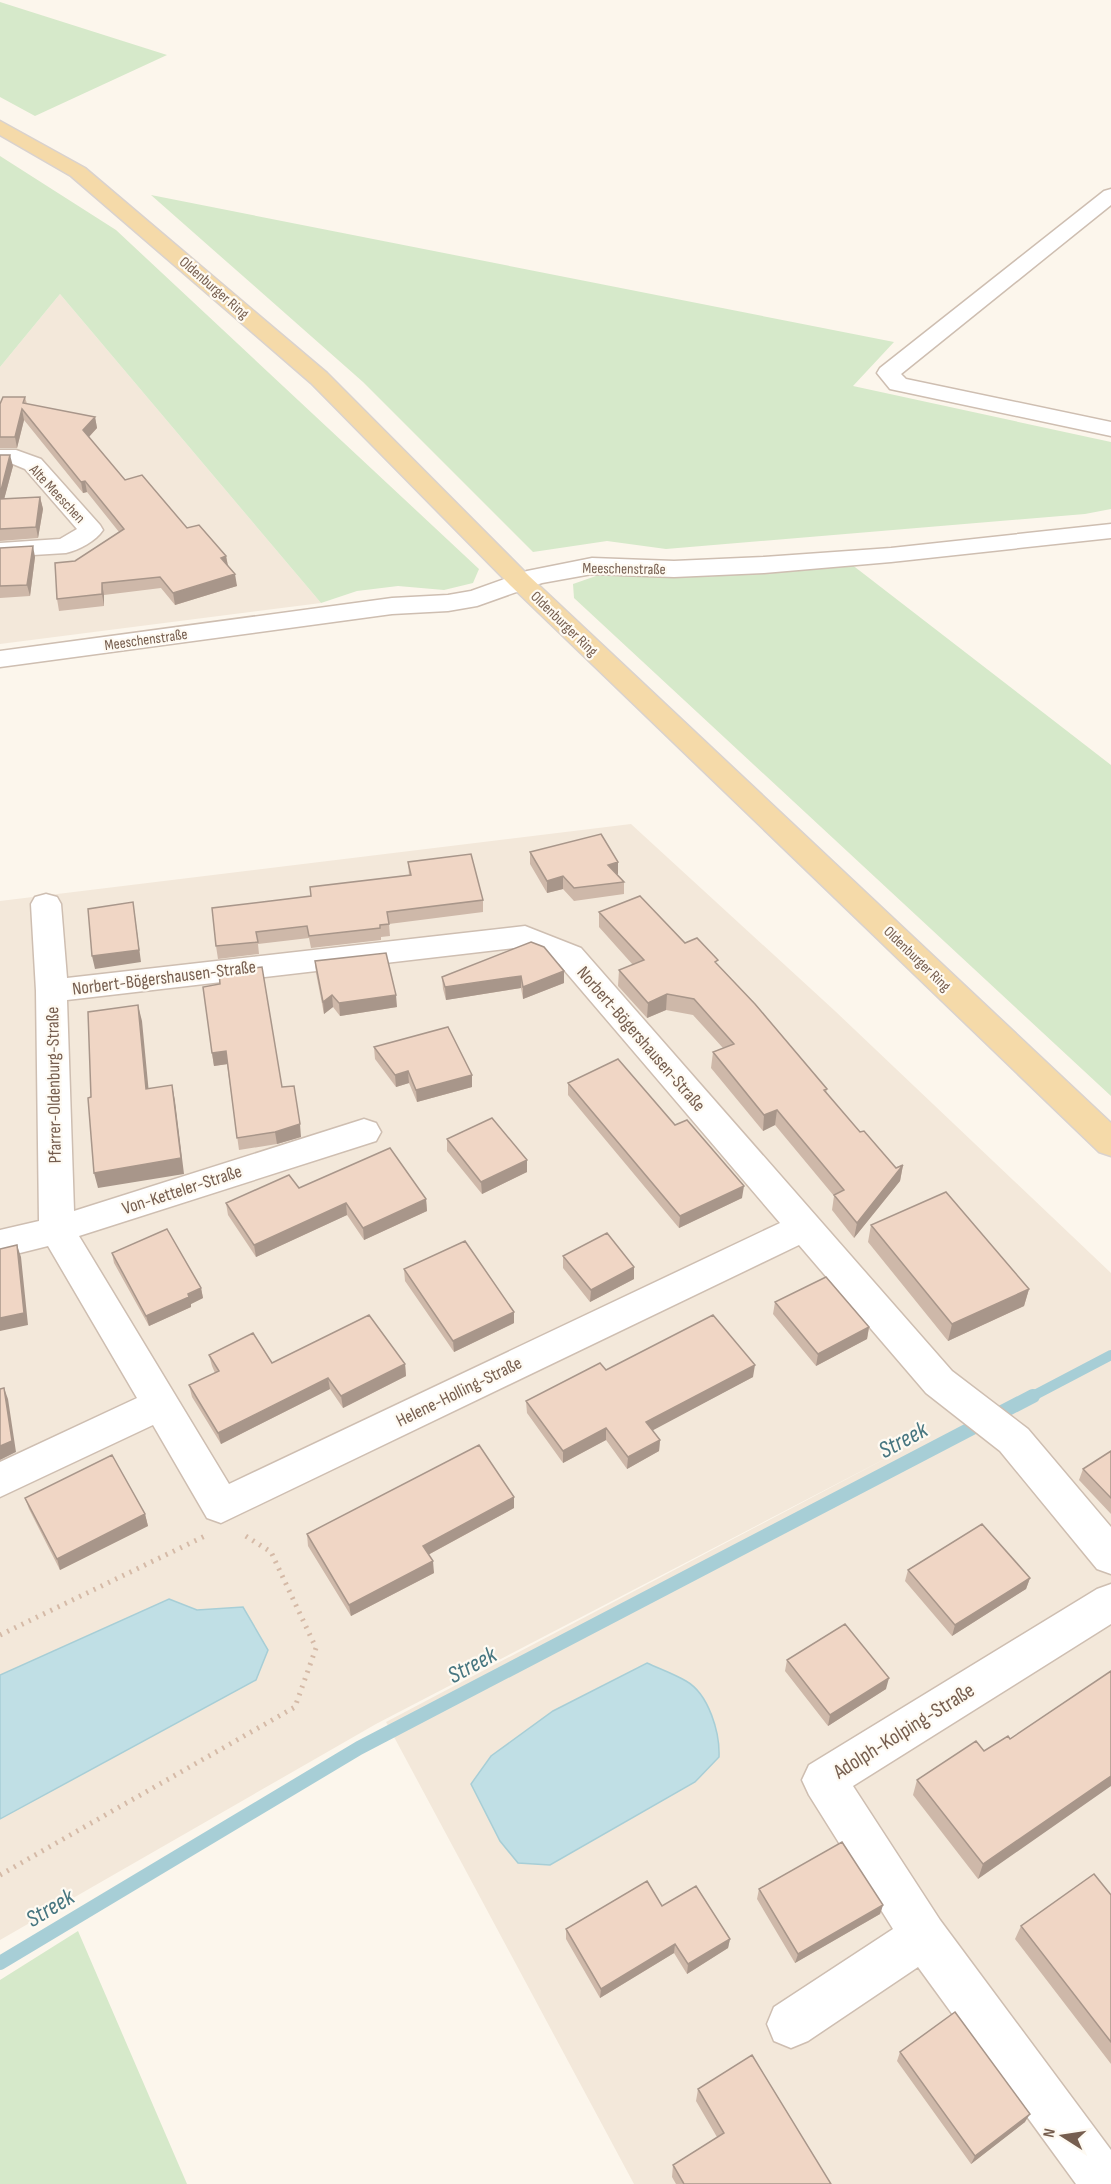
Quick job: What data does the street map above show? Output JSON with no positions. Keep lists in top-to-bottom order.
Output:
{
  "streets": {
    "main road": ["Oldenburger Ring"],
    "street": [
      "Alte Meeschen",
      "Meeschenstraße",
      "Norbert-Bögershausen-Straße",
      "Pfarrer-Oldenburg-Straße",
      "Von-Ketteler-Straße",
      "Helene-Holling-Straße",
      "Adolph-Kolping-Straße"
    ]
  },
  "crossings": [
    ["Oldenburger Ring", "Meeschenstraße"],
    ["Norbert-Bögershausen-Straße", "Pfarrer-Oldenburg-Straße"],
    ["Norbert-Bögershausen-Straße", "Helene-Holling-Straße"],
    ["Pfarrer-Oldenburg-Straße", "Von-Ketteler-Straße"]
  ],
  "water": ["Streek"],
  "north": "left"
}
